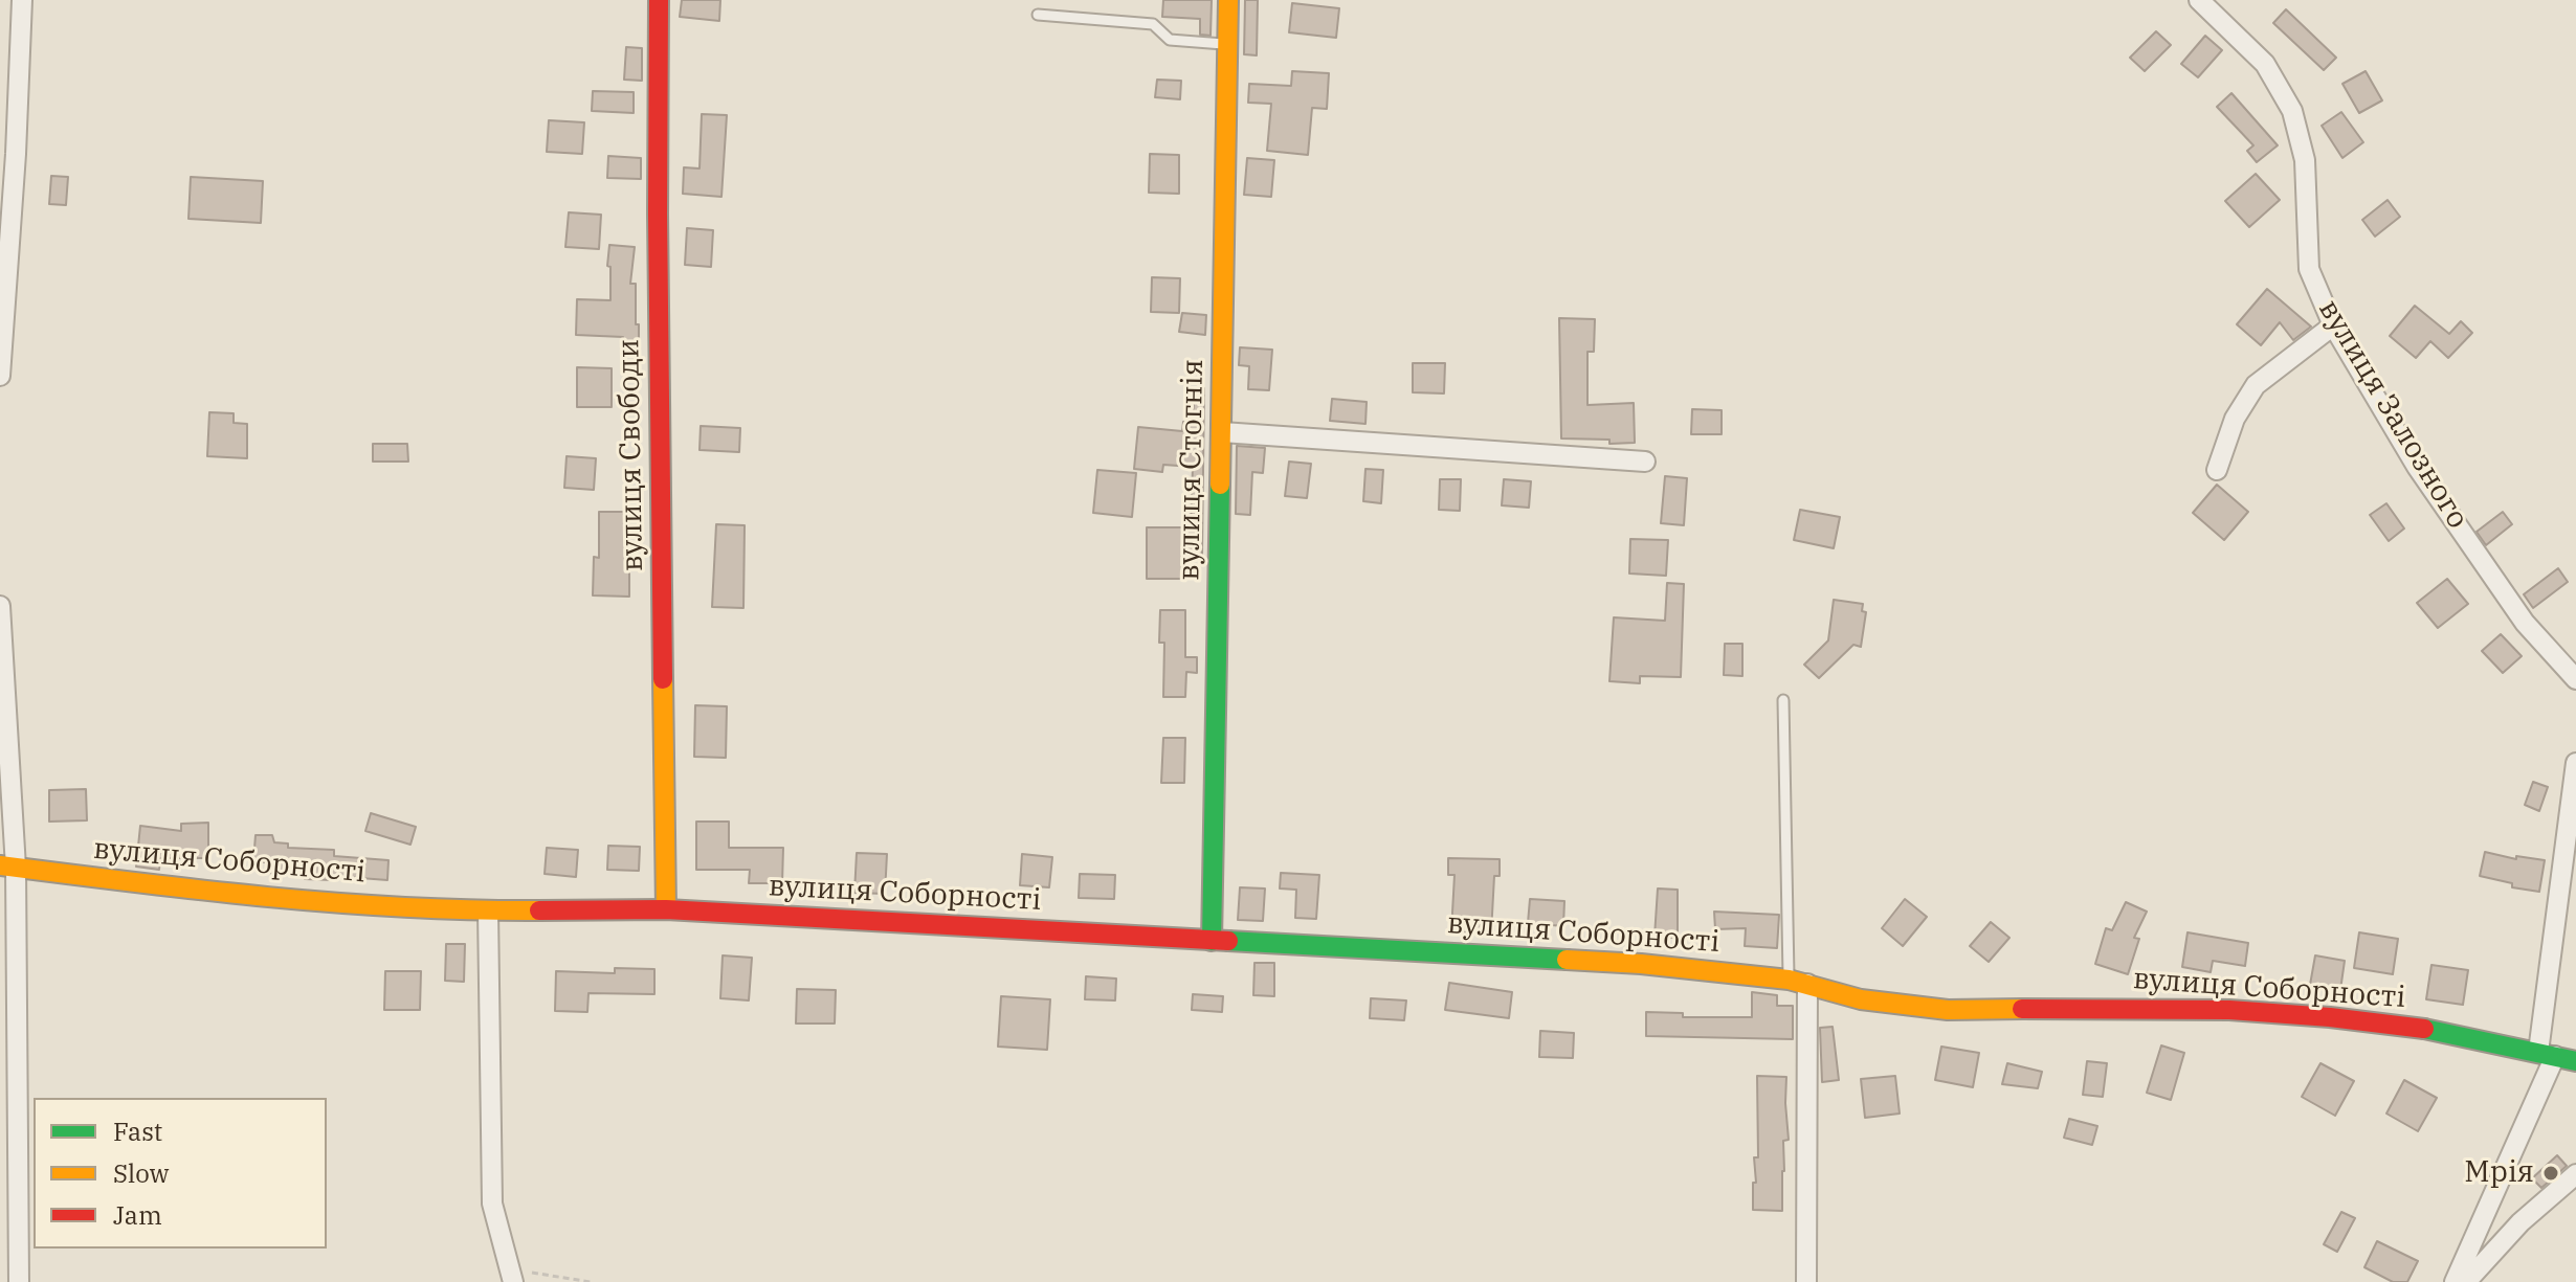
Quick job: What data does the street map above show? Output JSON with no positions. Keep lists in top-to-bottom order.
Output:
{
  "streets": {
    "street": [
      "вулиця Залозного",
      "вулиця Свободи",
      "вулиця Стогнія",
      "вулиця Соборності"
    ]
  },
  "crossings": [
    ["вулиця Свободи", "вулиця Соборності"],
    ["вулиця Стогнія", "вулиця Соборності"]
  ],
  "places": ["Мрія"],
  "legend": ["Fast", "Slow", "Jam"]
}
